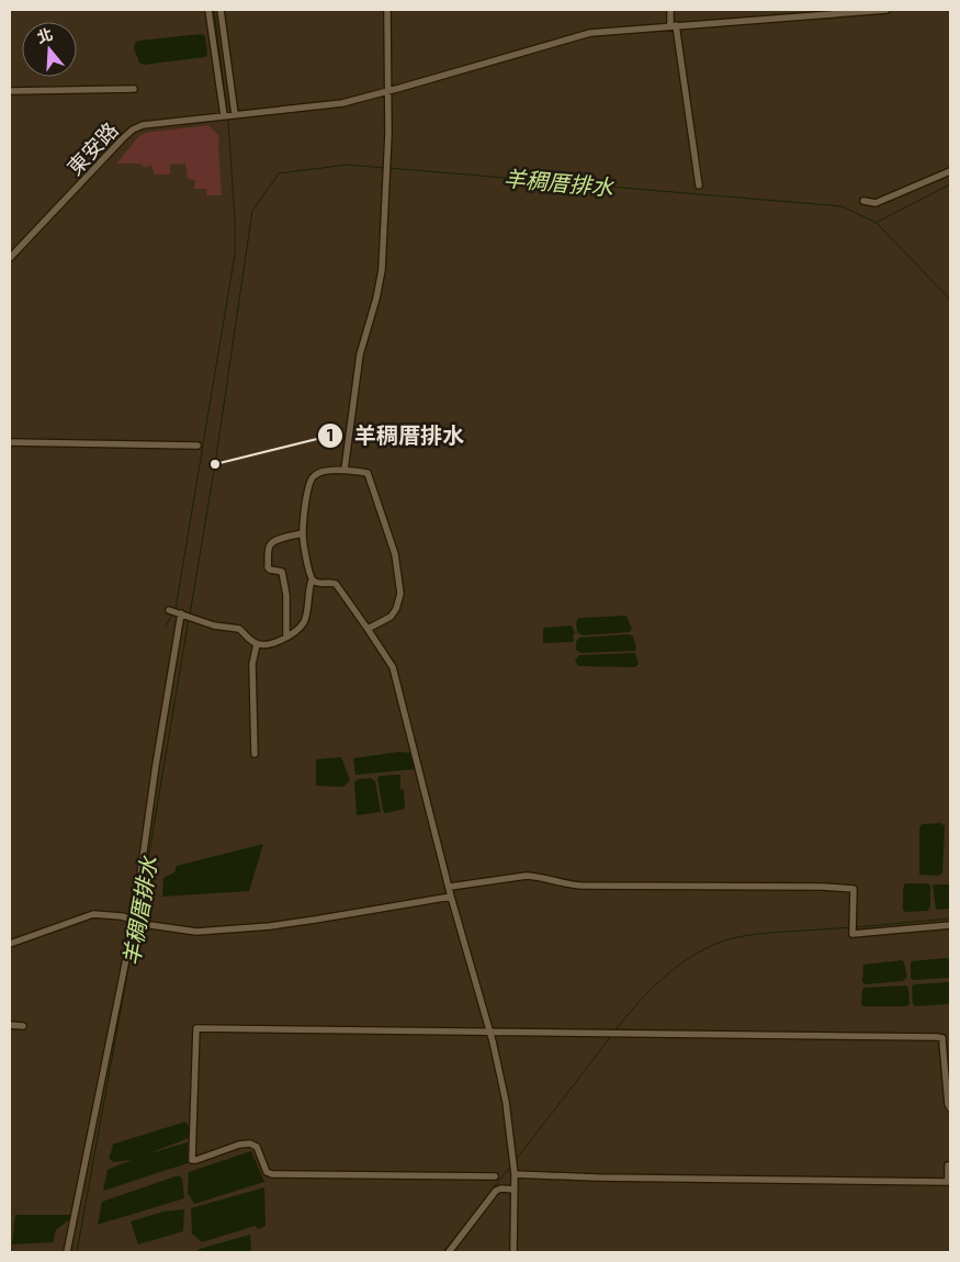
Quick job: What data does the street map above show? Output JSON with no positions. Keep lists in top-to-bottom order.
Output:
{
  "streets": {
    "street": ["東安路"]
  },
  "water": ["羊稠厝排水"],
  "places": ["羊稠厝排水"],
  "north": "top"
}
